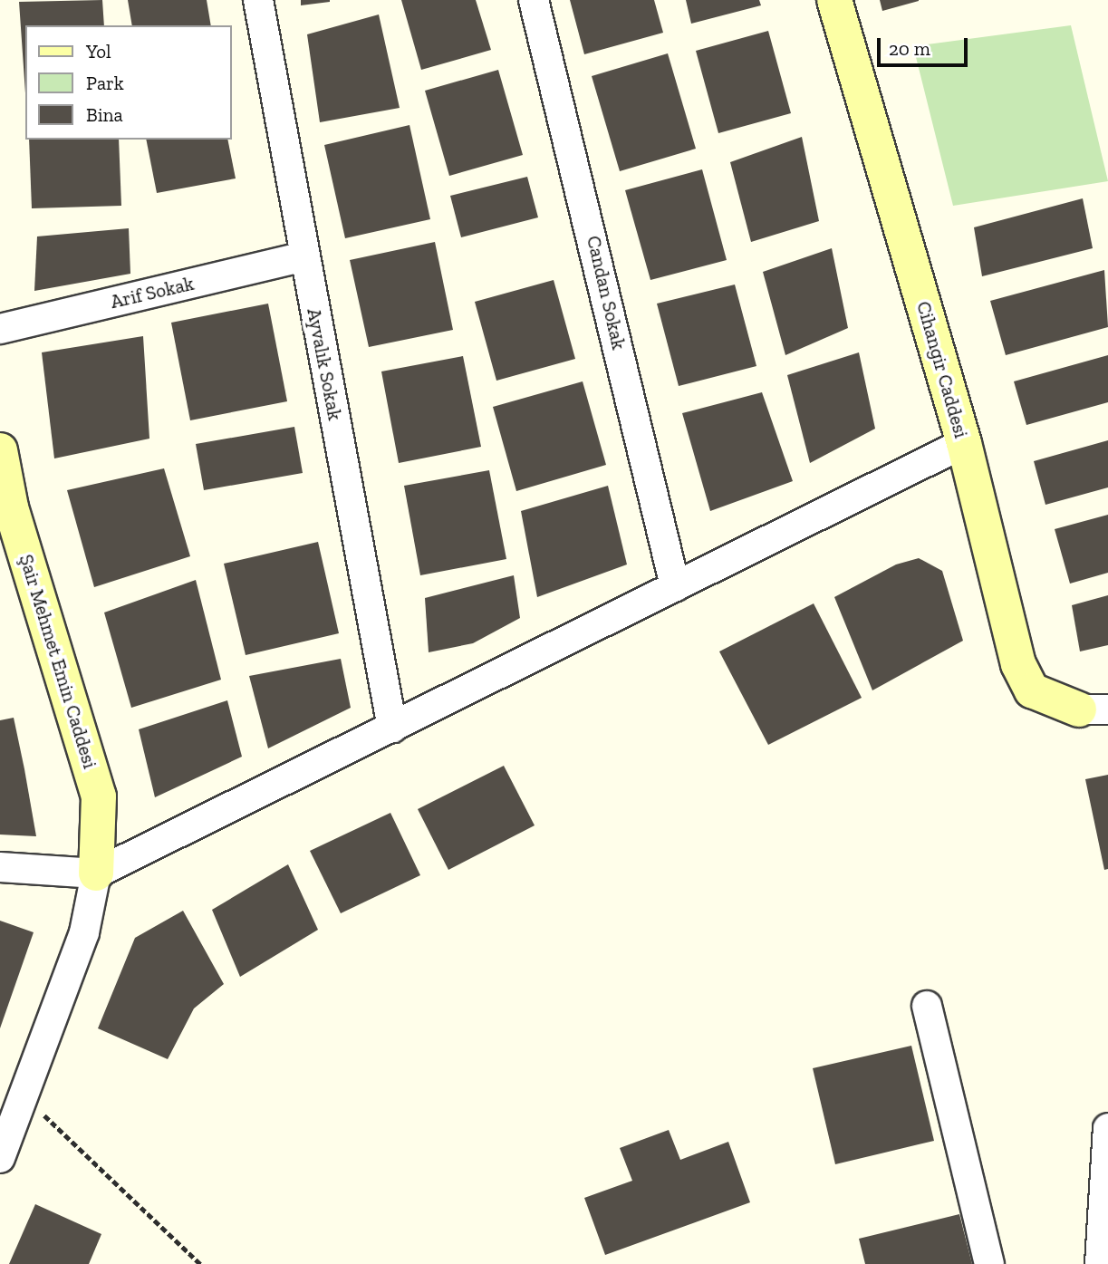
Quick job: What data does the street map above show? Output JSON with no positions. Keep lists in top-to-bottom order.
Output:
{
  "streets": {
    "street": [
      "Arif Sokak",
      "Candan Sokak",
      "Ayvalık Sokak",
      "Cihangir Caddesi",
      "Şair Mehmet Emin Caddesi"
    ]
  },
  "crossings": [
    ["Arif Sokak", "Ayvalık Sokak"]
  ],
  "legend": ["Yol", "Park", "Bina"],
  "scale_bar": "20 m"
}
